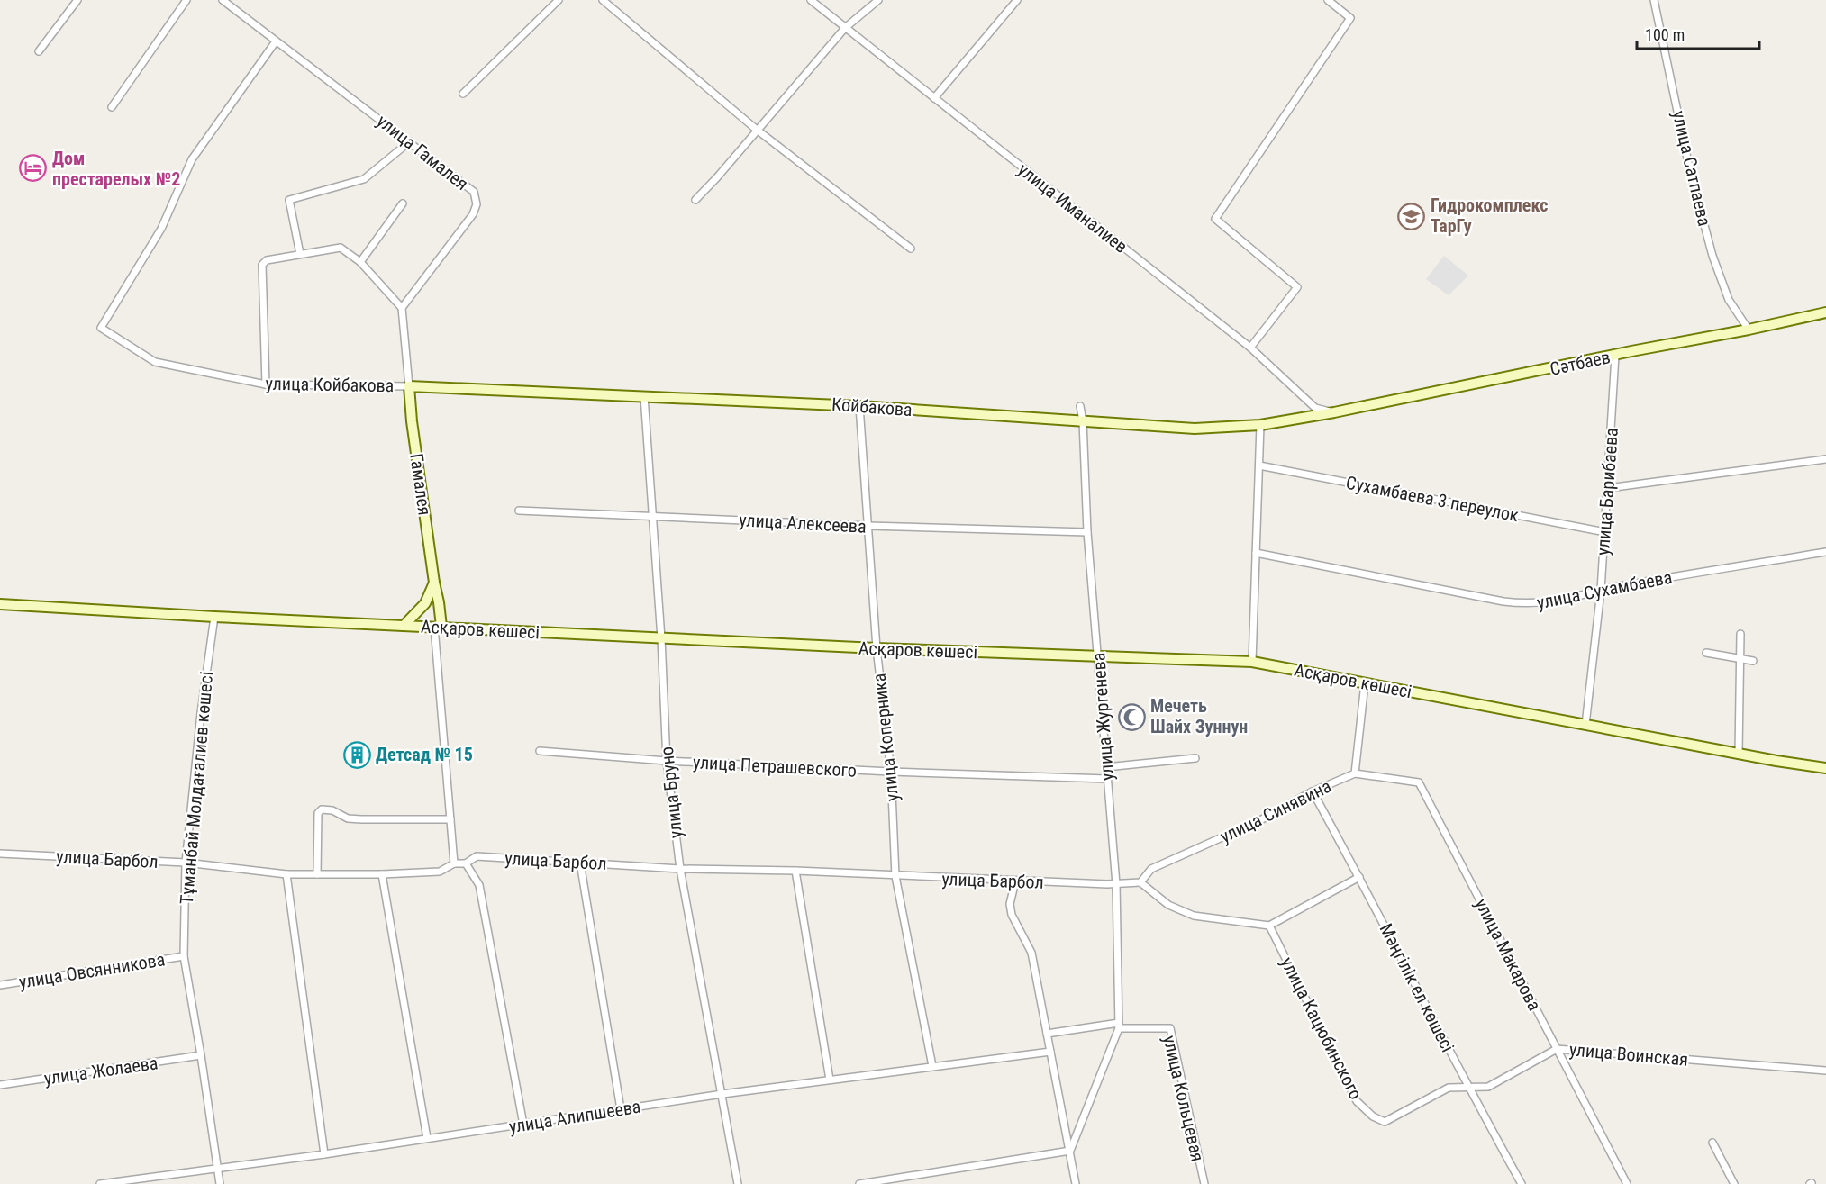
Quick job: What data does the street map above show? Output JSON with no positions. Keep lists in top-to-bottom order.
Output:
{
  "streets": {
    "main road": [
      "Сәтбаев",
      "Койбакова",
      "Гамалея",
      "Асқаров көшесі"
    ],
    "street": [
      "улица Гамалея",
      "улица Сатпаева",
      "улица Иманалиев",
      "улица Койбакова",
      "улица Барибаева",
      "Сухамбаева 3 переулок",
      "улица Алексеева",
      "улица Сухамбаева",
      "улица Жургенева",
      "улица Коперника",
      "улица Петрашевского",
      "Тұманбай Молдағалиев көшесі",
      "улица Бруно",
      "улица Синявина",
      "улица Барбол",
      "улица Макарова",
      "улица Овсянникова",
      "Мәңгілік ел көшесі",
      "улица Кацюбинского",
      "улица Воинская",
      "улица Жолаева",
      "улица Кольцевая",
      "улица Алипшеева"
    ]
  },
  "crossings": [
    ["улица Гамалея", "улица Койбакова"],
    ["улица Сатпаева", "Сәтбаев"],
    ["улица Иманалиев", "Сәтбаев"],
    ["улица Иманалиев", "Койбакова"],
    ["Сәтбаев", "Койбакова"],
    ["Сәтбаев", "улица Барибаева"],
    ["улица Койбакова", "Койбакова"],
    ["улица Койбакова", "Гамалея"],
    ["Койбакова", "Гамалея"],
    ["Койбакова", "улица Жургенева"],
    ["Койбакова", "улица Коперника"],
    ["Койбакова", "улица Бруно"],
    ["Гамалея", "Асқаров көшесі"],
    ["улица Барибаева", "Сухамбаева 3 переулок"],
    ["улица Барибаева", "улица Сухамбаева"],
    ["улица Барибаева", "Асқаров көшесі"],
    ["улица Алексеева", "улица Жургенева"],
    ["улица Алексеева", "улица Коперника"],
    ["улица Алексеева", "улица Бруно"],
    ["Асқаров көшесі", "улица Жургенева"],
    ["Асқаров көшесі", "улица Коперника"],
    ["Асқаров көшесі", "Тұманбай Молдағалиев көшесі"],
    ["Асқаров көшесі", "улица Бруно"],
    ["улица Жургенева", "улица Петрашевского"],
    ["улица Жургенева", "улица Барбол"],
    ["улица Жургенева", "улица Кольцевая"],
    ["улица Коперника", "улица Петрашевского"],
    ["улица Коперника", "улица Барбол"],
    ["улица Коперника", "улица Алипшеева"],
    ["улица Петрашевского", "улица Бруно"],
    ["Тұманбай Молдағалиев көшесі", "улица Барбол"],
    ["Тұманбай Молдағалиев көшесі", "улица Овсянникова"],
    ["Тұманбай Молдағалиев көшесі", "улица Жолаева"],
    ["Тұманбай Молдағалиев көшесі", "улица Алипшеева"],
    ["улица Бруно", "улица Барбол"],
    ["улица Бруно", "улица Алипшеева"],
    ["улица Синявина", "улица Макарова"],
    ["улица Синявина", "Мәңгілік ел көшесі"],
    ["улица Макарова", "улица Воинская"],
    ["Мәңгілік ел көшесі", "улица Воинская"],
    ["улица Кацюбинского", "улица Воинская"]
  ],
  "places": {
    "hotel": ["Дом престарелых №2"],
    "school or university": ["Гидрокомплекс ТарГу"],
    "mosque": ["Мечеть Шайх Зуннун"],
    "building": ["Детсад № 15"]
  },
  "scale_bar": "100 m"
}
